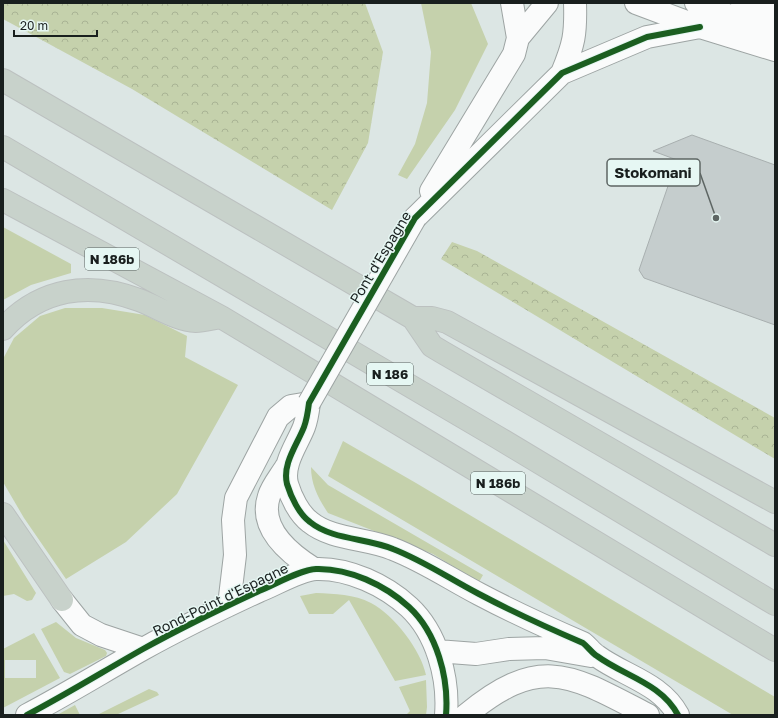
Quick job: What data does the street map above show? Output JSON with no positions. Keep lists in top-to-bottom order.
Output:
{
  "streets": {
    "highway": ["N 186b", "N 186"],
    "street": ["Pont d'Espagne", "Rond-Point d'Espagne"]
  },
  "crossings": [
    ["Pont d'Espagne", "Rond-Point d'Espagne"]
  ],
  "places": ["Stokomani"],
  "scale_bar": "20 m"
}
